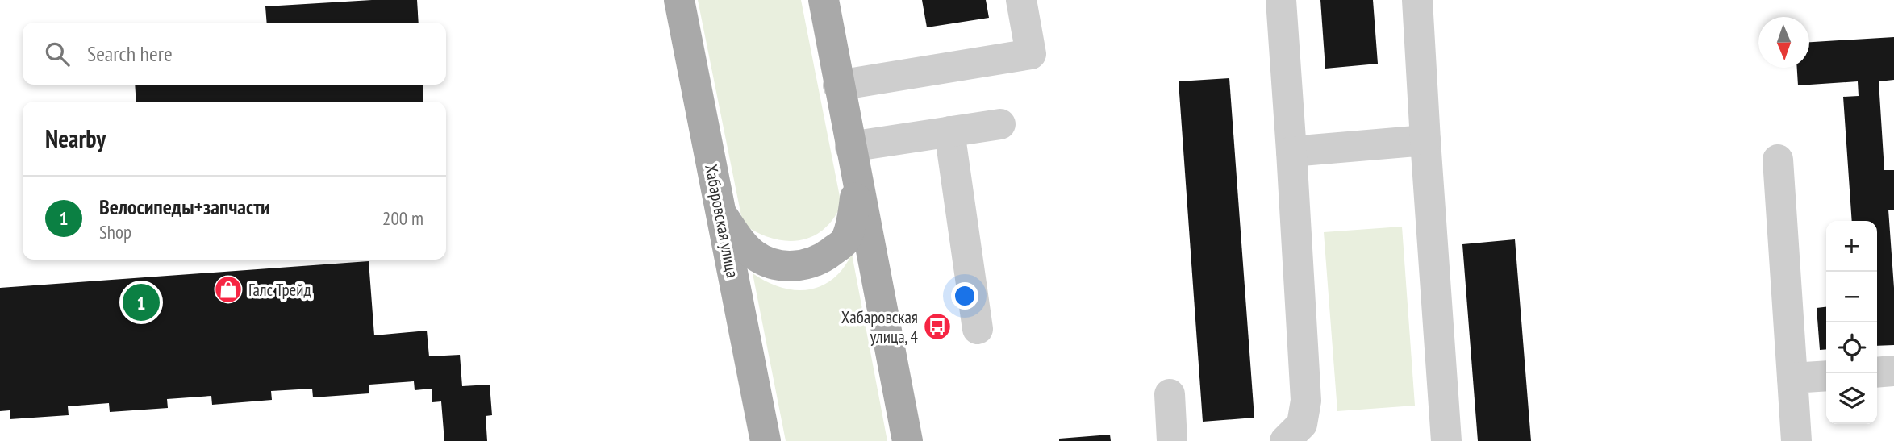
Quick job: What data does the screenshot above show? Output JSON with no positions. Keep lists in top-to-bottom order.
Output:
{
  "streets": {
    "main road": ["Хабаровская улица"]
  },
  "places": {
    "shop": ["Галс Трейд"],
    "bus stop": ["Хабаровская улица, 4"]
  },
  "north": "bottom",
  "page": {
    "search": "Search here",
    "heading": "Nearby",
    "list": [
      {
        "mark": "1",
        "name": "Велосипеды+запчасти",
        "note": "Shop",
        "value": "200 m"
      }
    ],
    "map_buttons": ["+", "−"],
    "pins": "1"
  }
}
